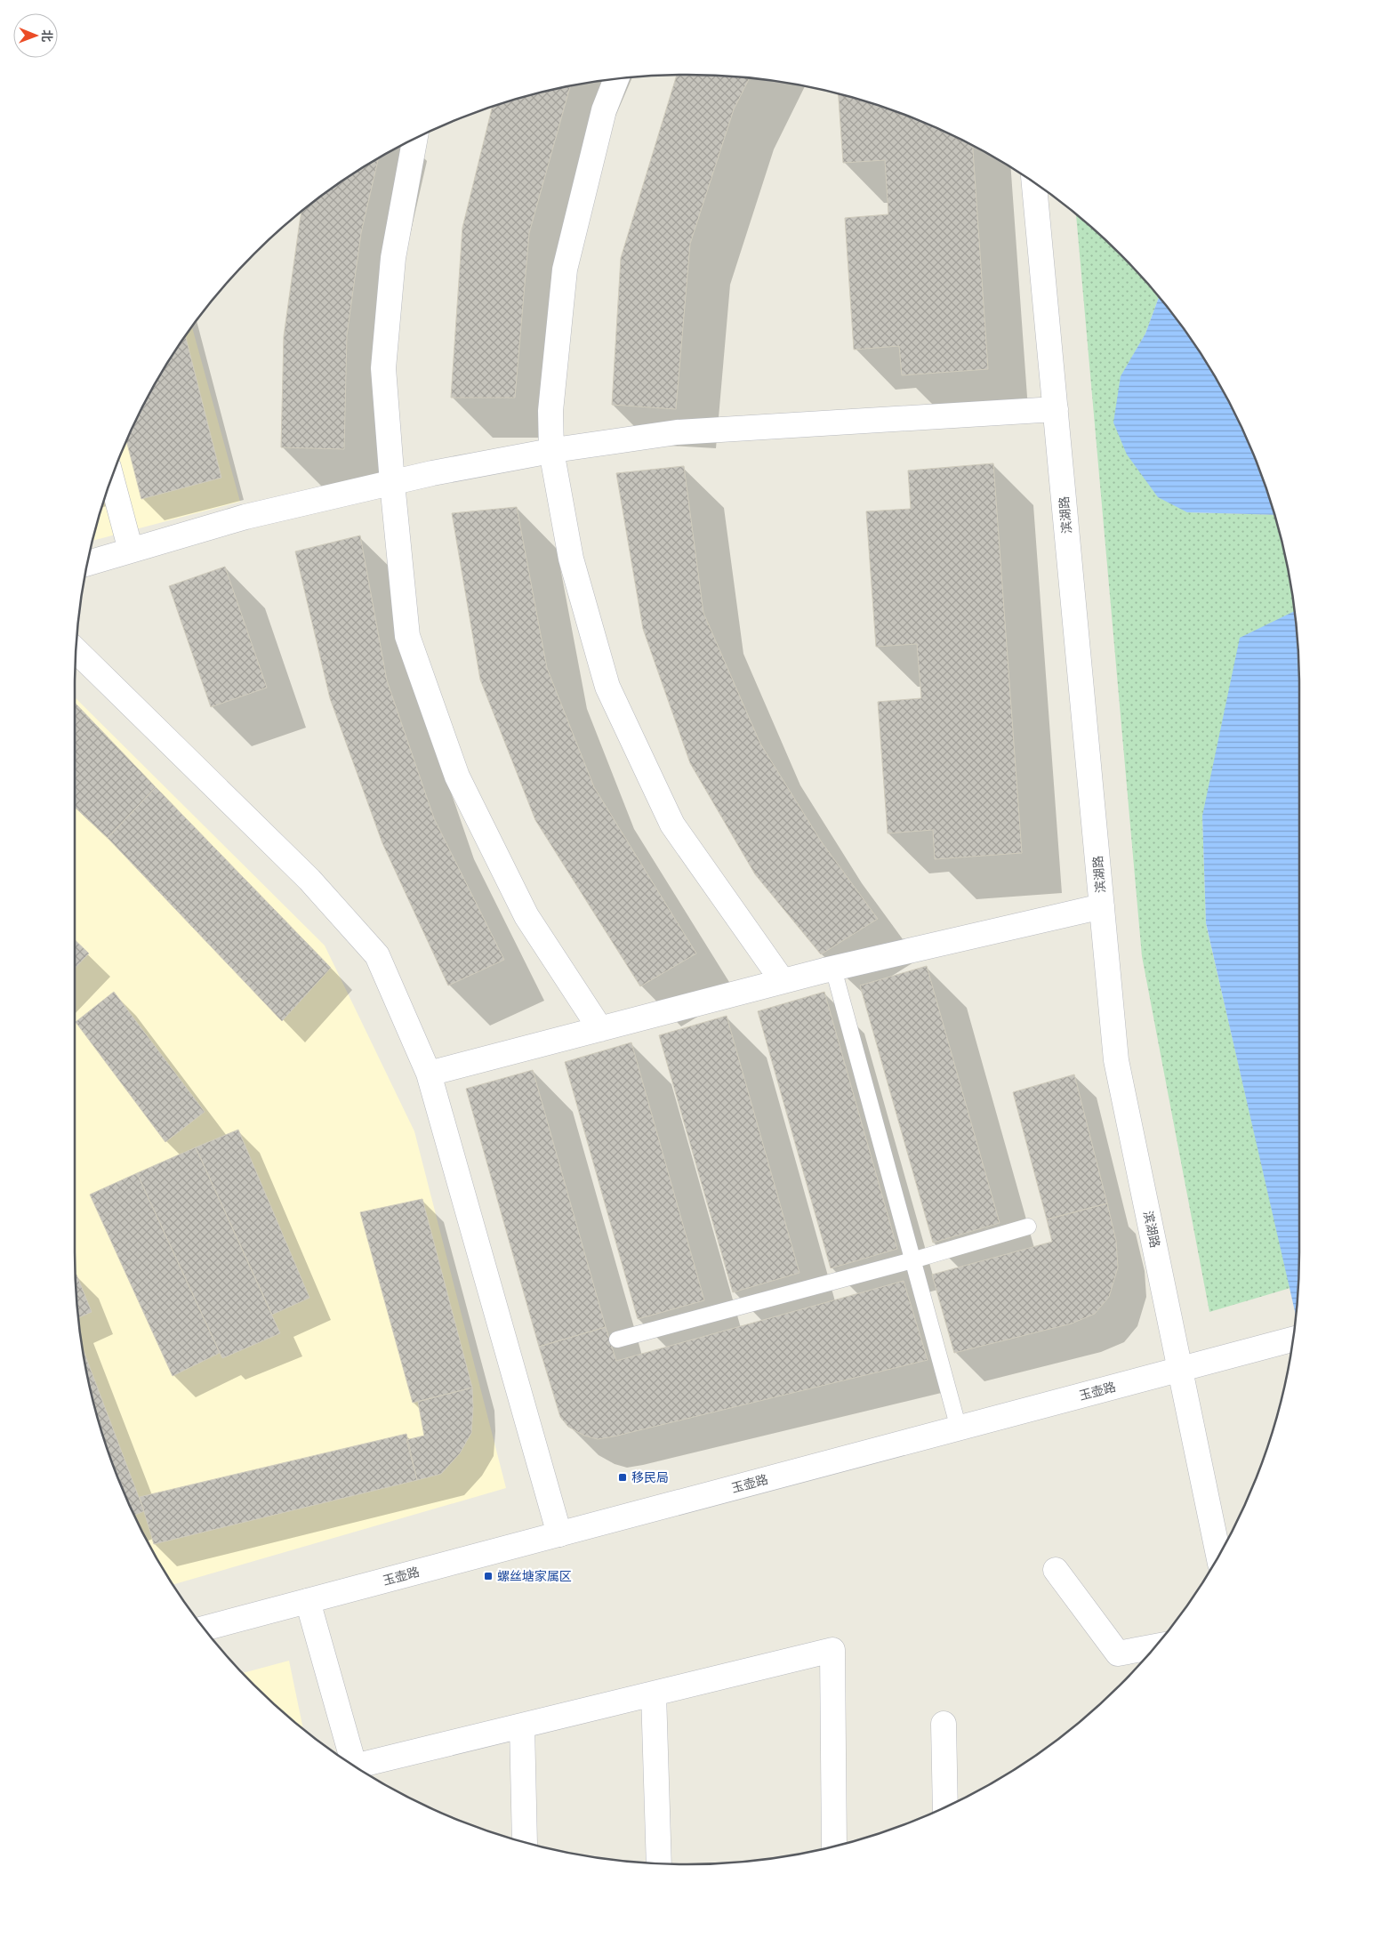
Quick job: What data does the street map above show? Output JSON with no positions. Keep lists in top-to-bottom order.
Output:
{
  "streets": {
    "street": ["滨湖路", "玉壶路"]
  },
  "crossings": [
    ["滨湖路", "玉壶路"]
  ],
  "places": {
    "transit": ["移民局", "螺丝塘家属区"]
  },
  "north": "right"
}
